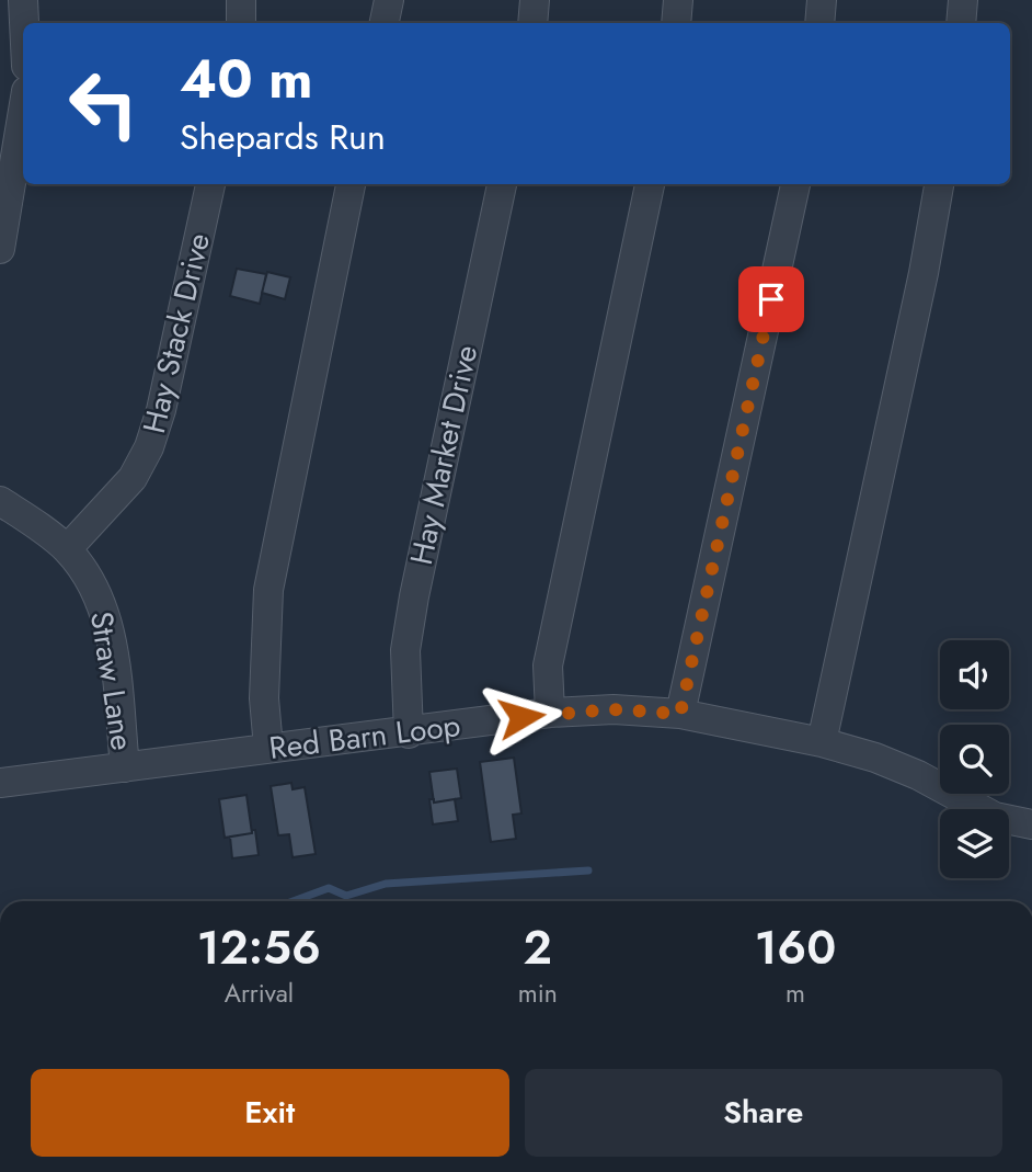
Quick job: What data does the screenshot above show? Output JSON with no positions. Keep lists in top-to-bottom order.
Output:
{
  "streets": {
    "street": [
      "Hay Stack Drive",
      "Hay Market Drive",
      "Straw Lane",
      "Red Barn Loop"
    ]
  },
  "crossings": [
    ["Hay Stack Drive", "Straw Lane"],
    ["Hay Market Drive", "Red Barn Loop"],
    ["Straw Lane", "Red Barn Loop"]
  ],
  "page": {
    "turn": ["40 m", "Shepards Run"],
    "eta": [
      "12:56",
      "Arrival",
      "2",
      "min",
      "160",
      "m"
    ],
    "buttons": ["Exit", "Share"]
  }
}
